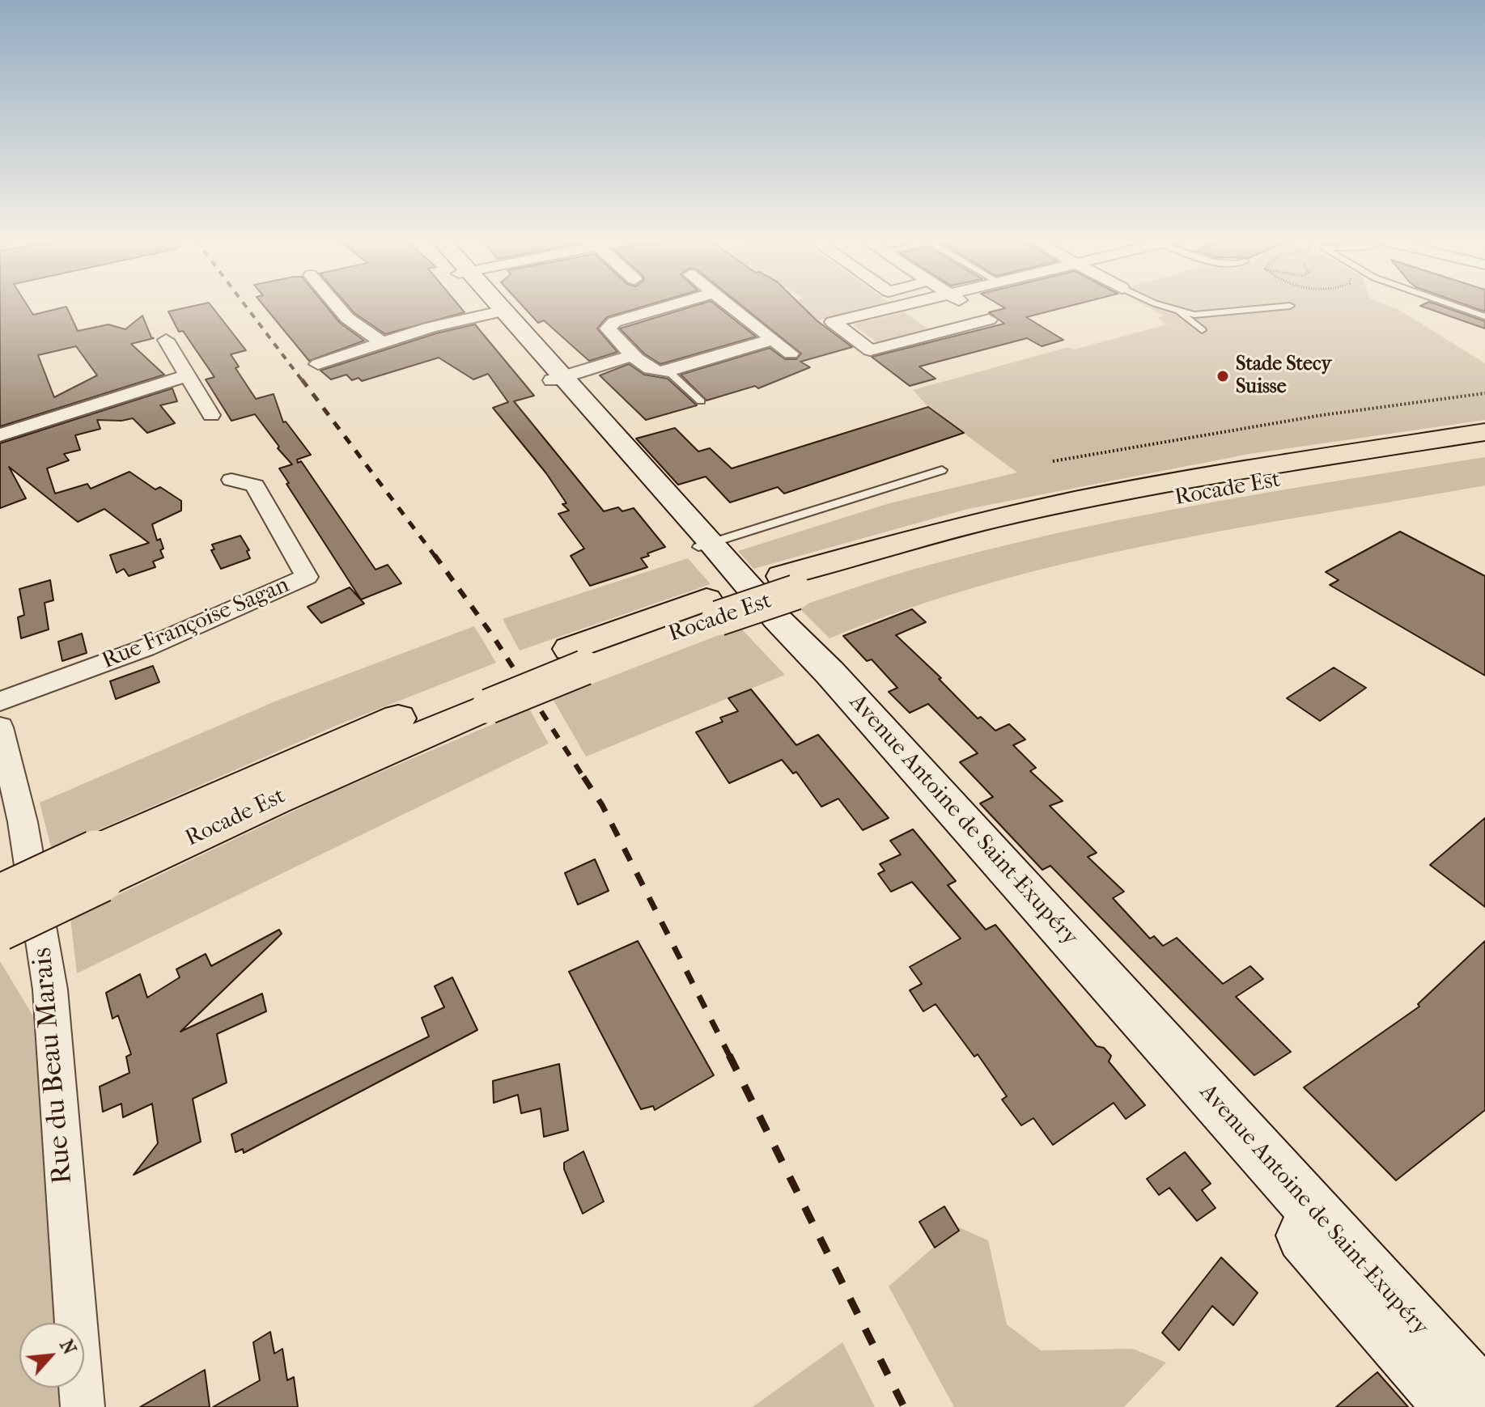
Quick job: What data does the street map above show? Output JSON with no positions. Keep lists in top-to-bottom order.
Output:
{
  "streets": {
    "highway": ["Rocade Est"],
    "main road": ["Avenue Antoine de Saint-Exupéry"],
    "street": ["Rue Françoise Sagan", "Rue du Beau Marais"]
  },
  "places": ["Stade Stecy Suisse"],
  "north": "top right"
}
